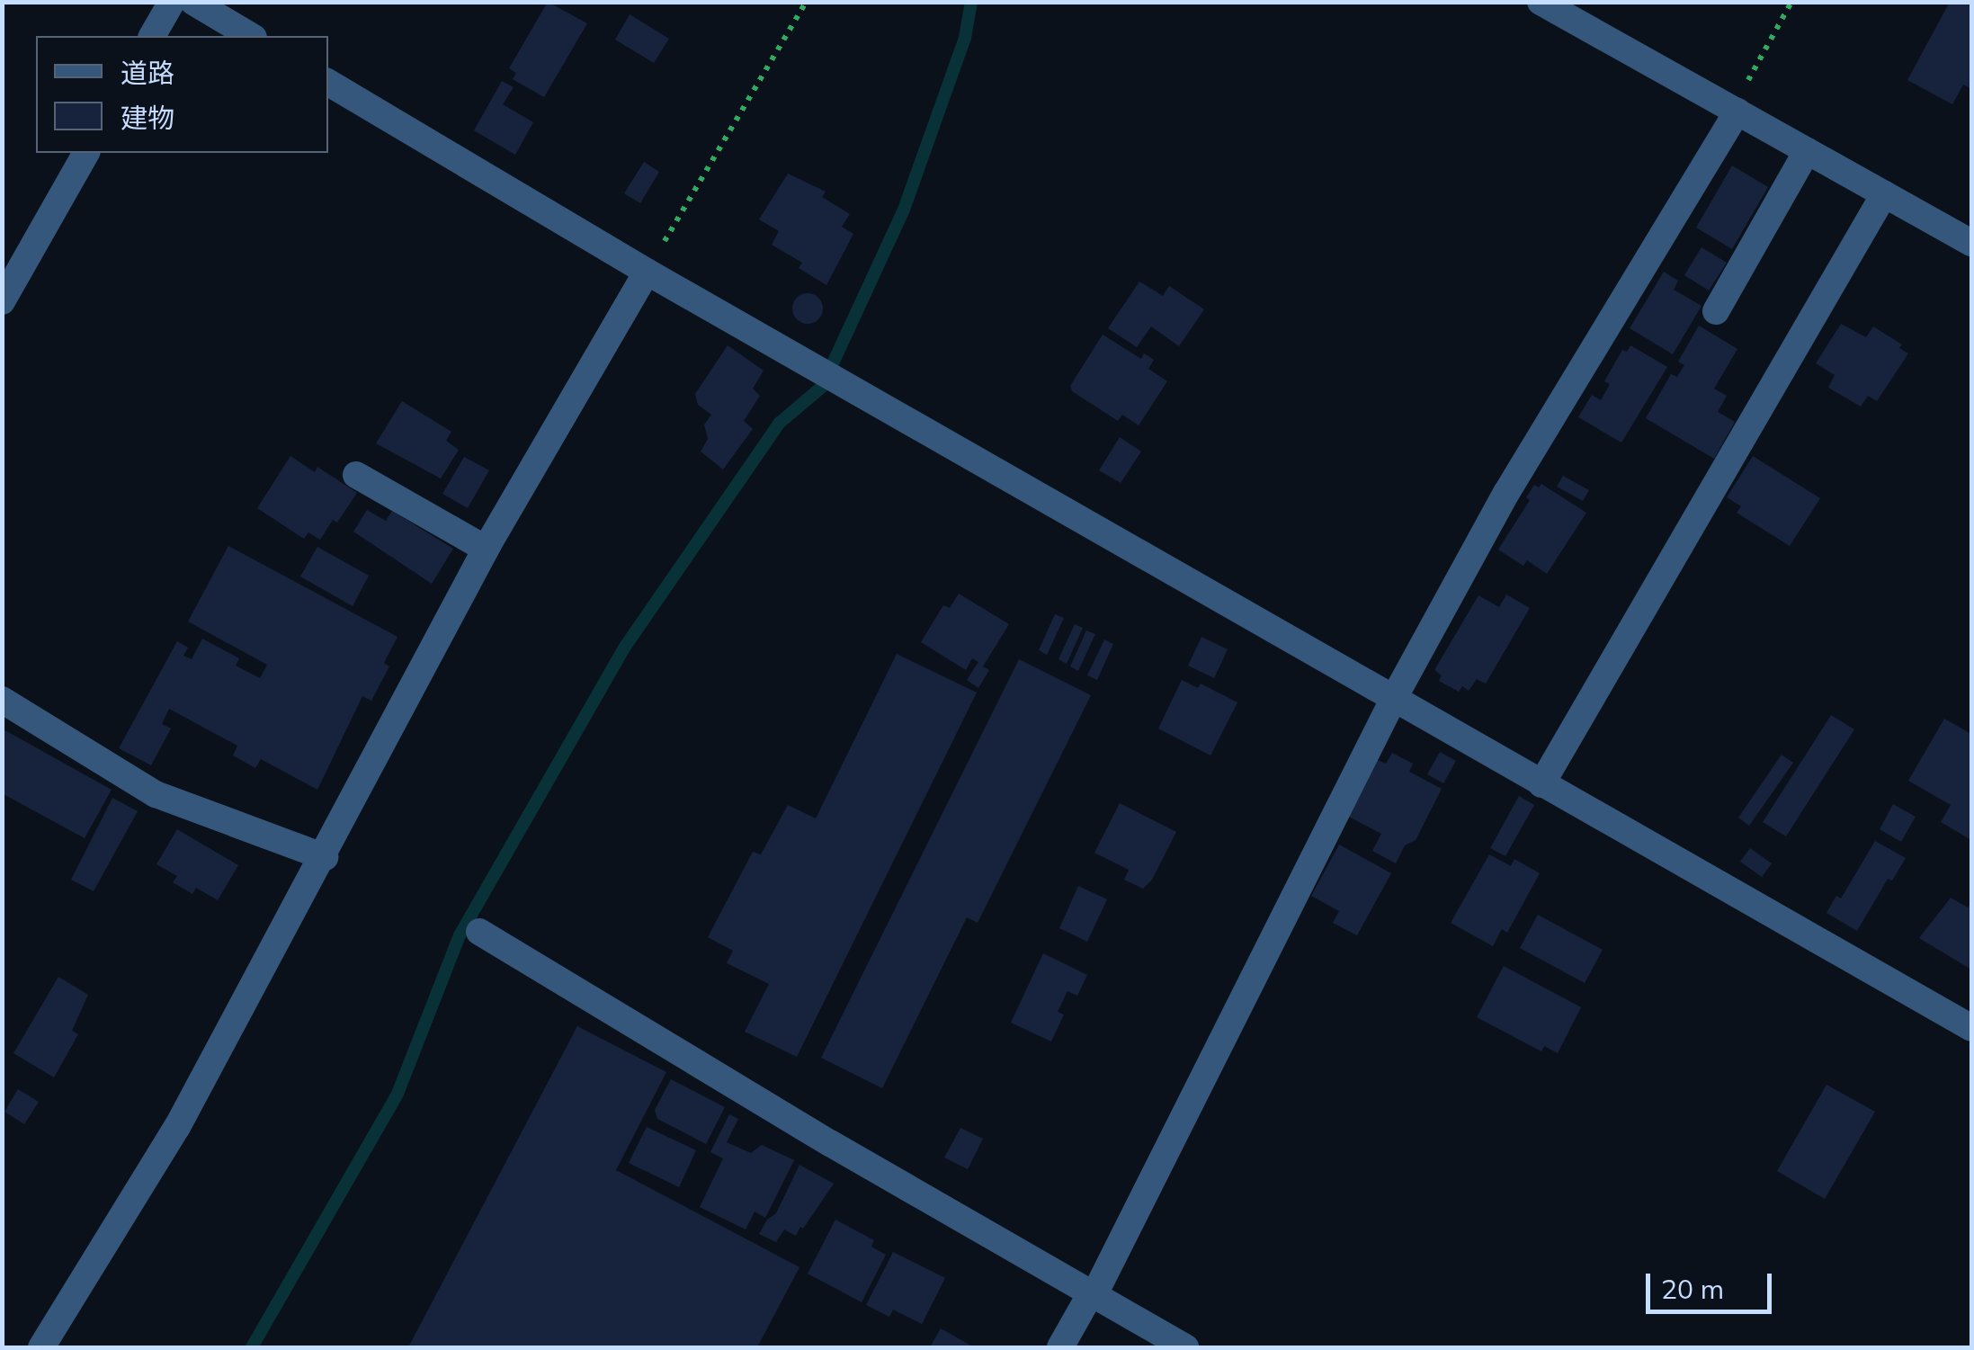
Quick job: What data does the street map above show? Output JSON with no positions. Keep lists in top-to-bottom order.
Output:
{
  "legend": ["道路", "建物"],
  "scale_bar": "20 m"
}
